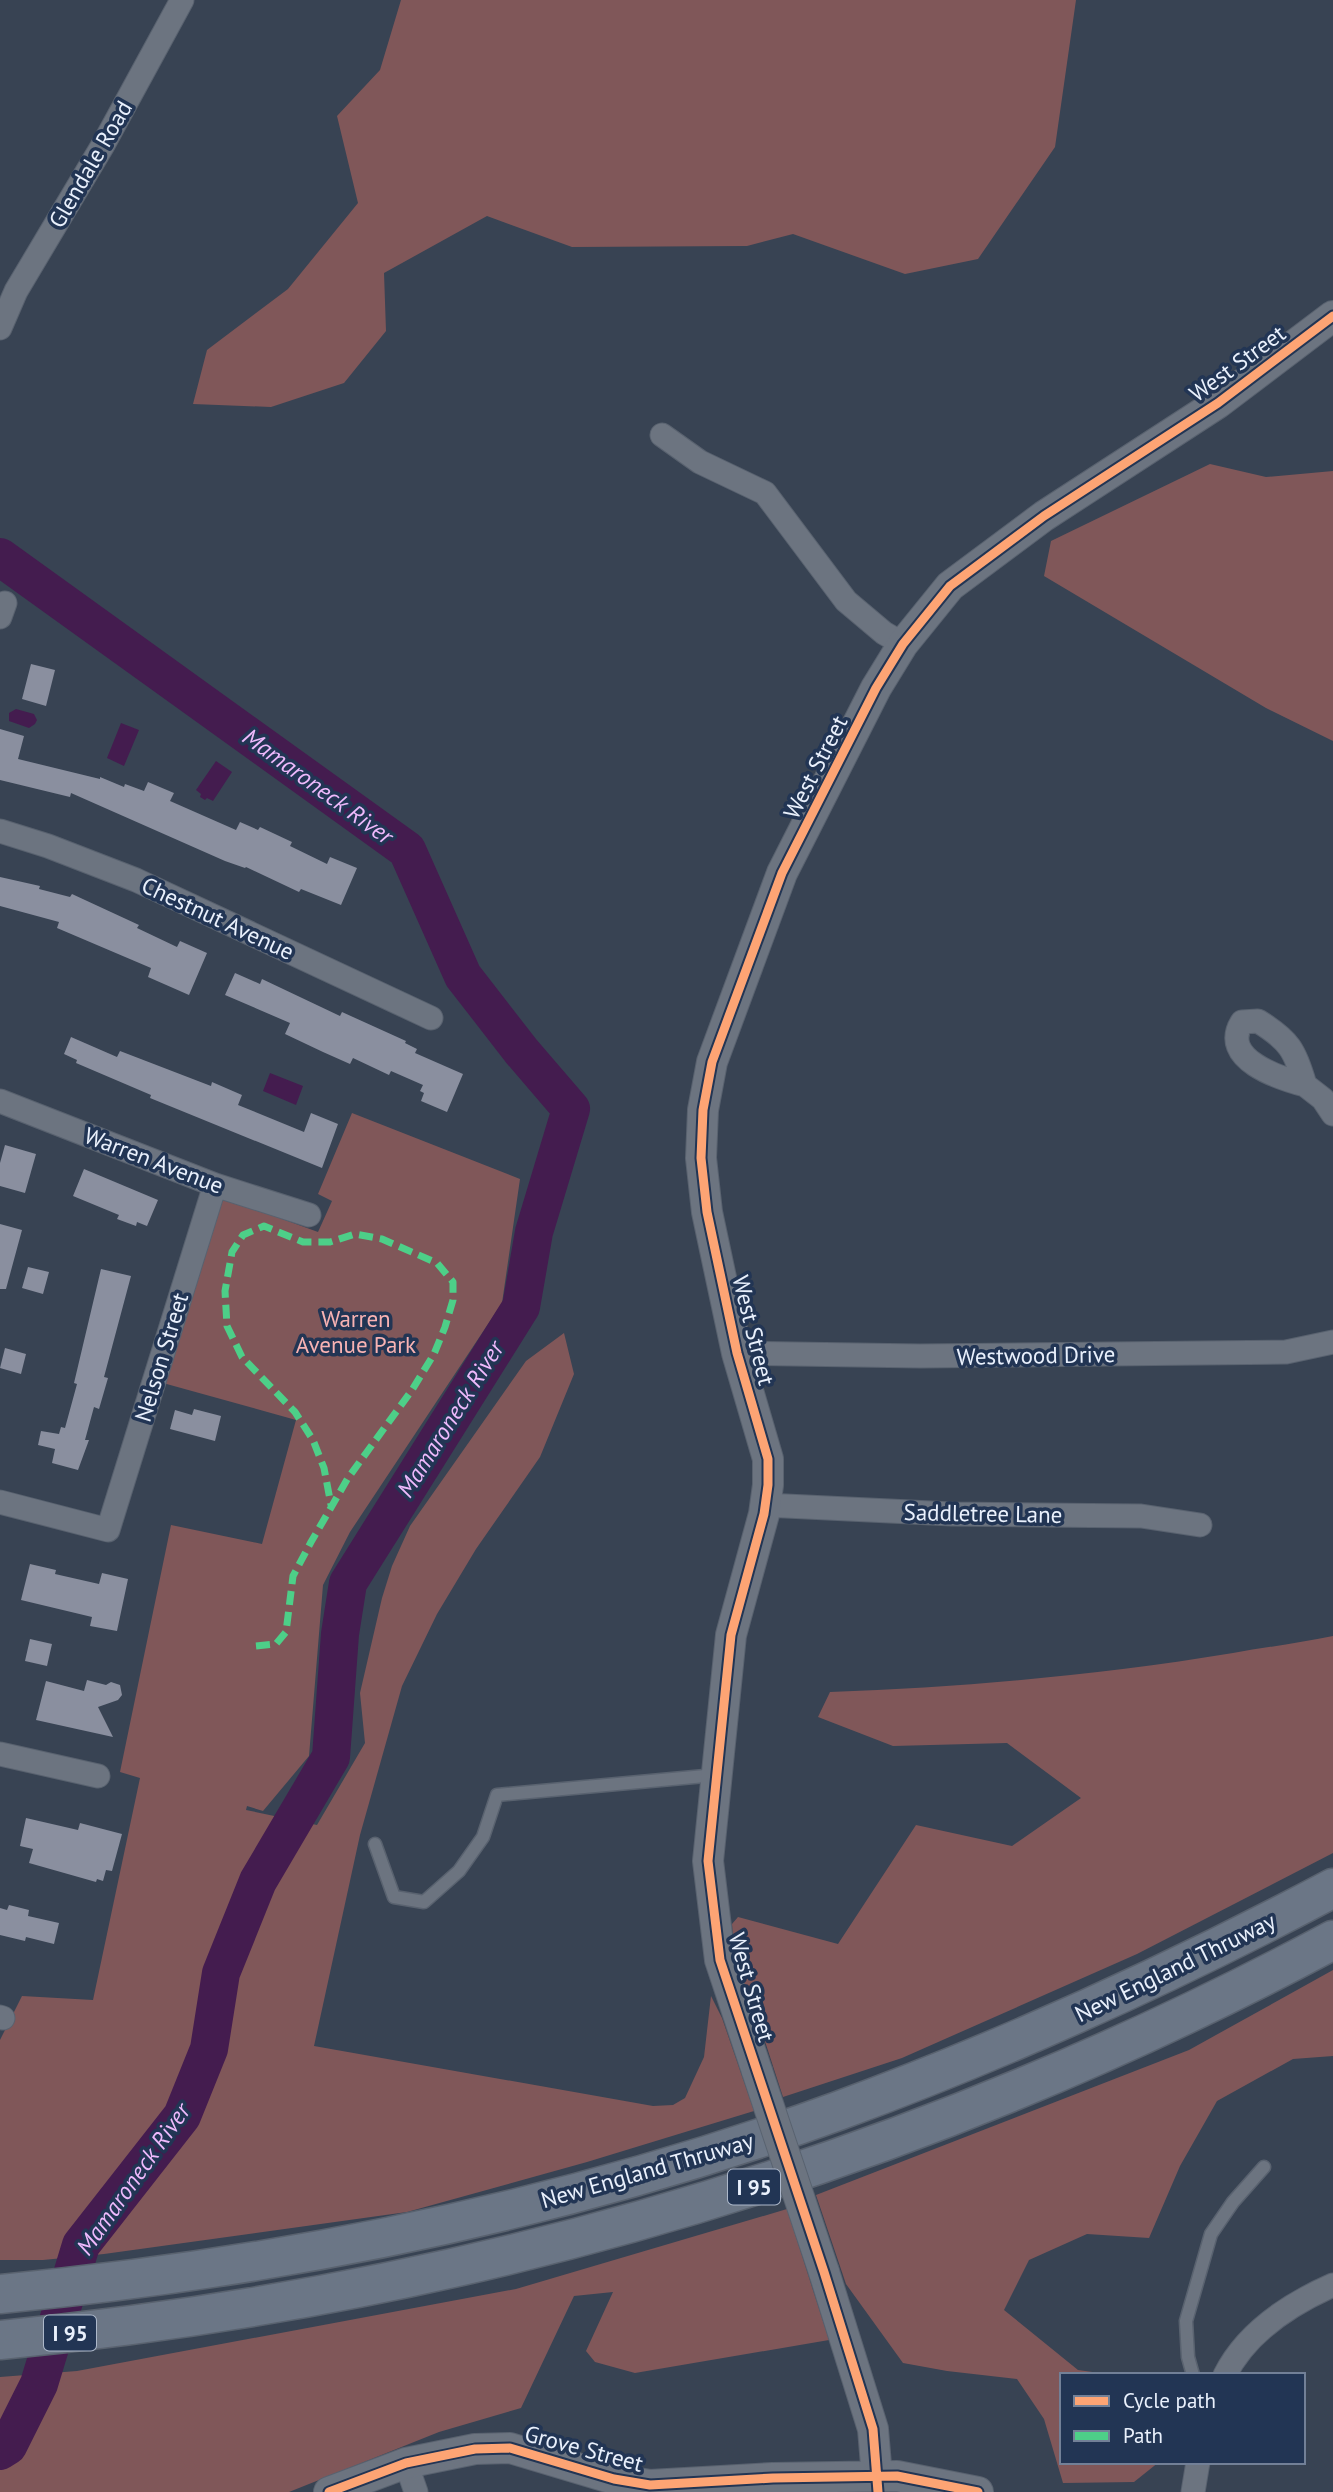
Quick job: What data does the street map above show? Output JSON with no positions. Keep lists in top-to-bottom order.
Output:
{
  "streets": {
    "highway": ["New England Thruway", "I 95"],
    "street": [
      "Glendale Road",
      "West Street",
      "Chestnut Avenue",
      "Warren Avenue",
      "Westwood Drive",
      "Nelson Street",
      "Saddletree Lane",
      "Grove Street"
    ]
  },
  "crossings": [
    ["West Street", "Westwood Drive"],
    ["West Street", "Saddletree Lane"],
    ["West Street", "Grove Street"],
    ["Warren Avenue", "Nelson Street"]
  ],
  "water": ["Mamaroneck River"],
  "parks": ["Warren Avenue Park"],
  "legend": ["Cycle path", "Path"]
}
